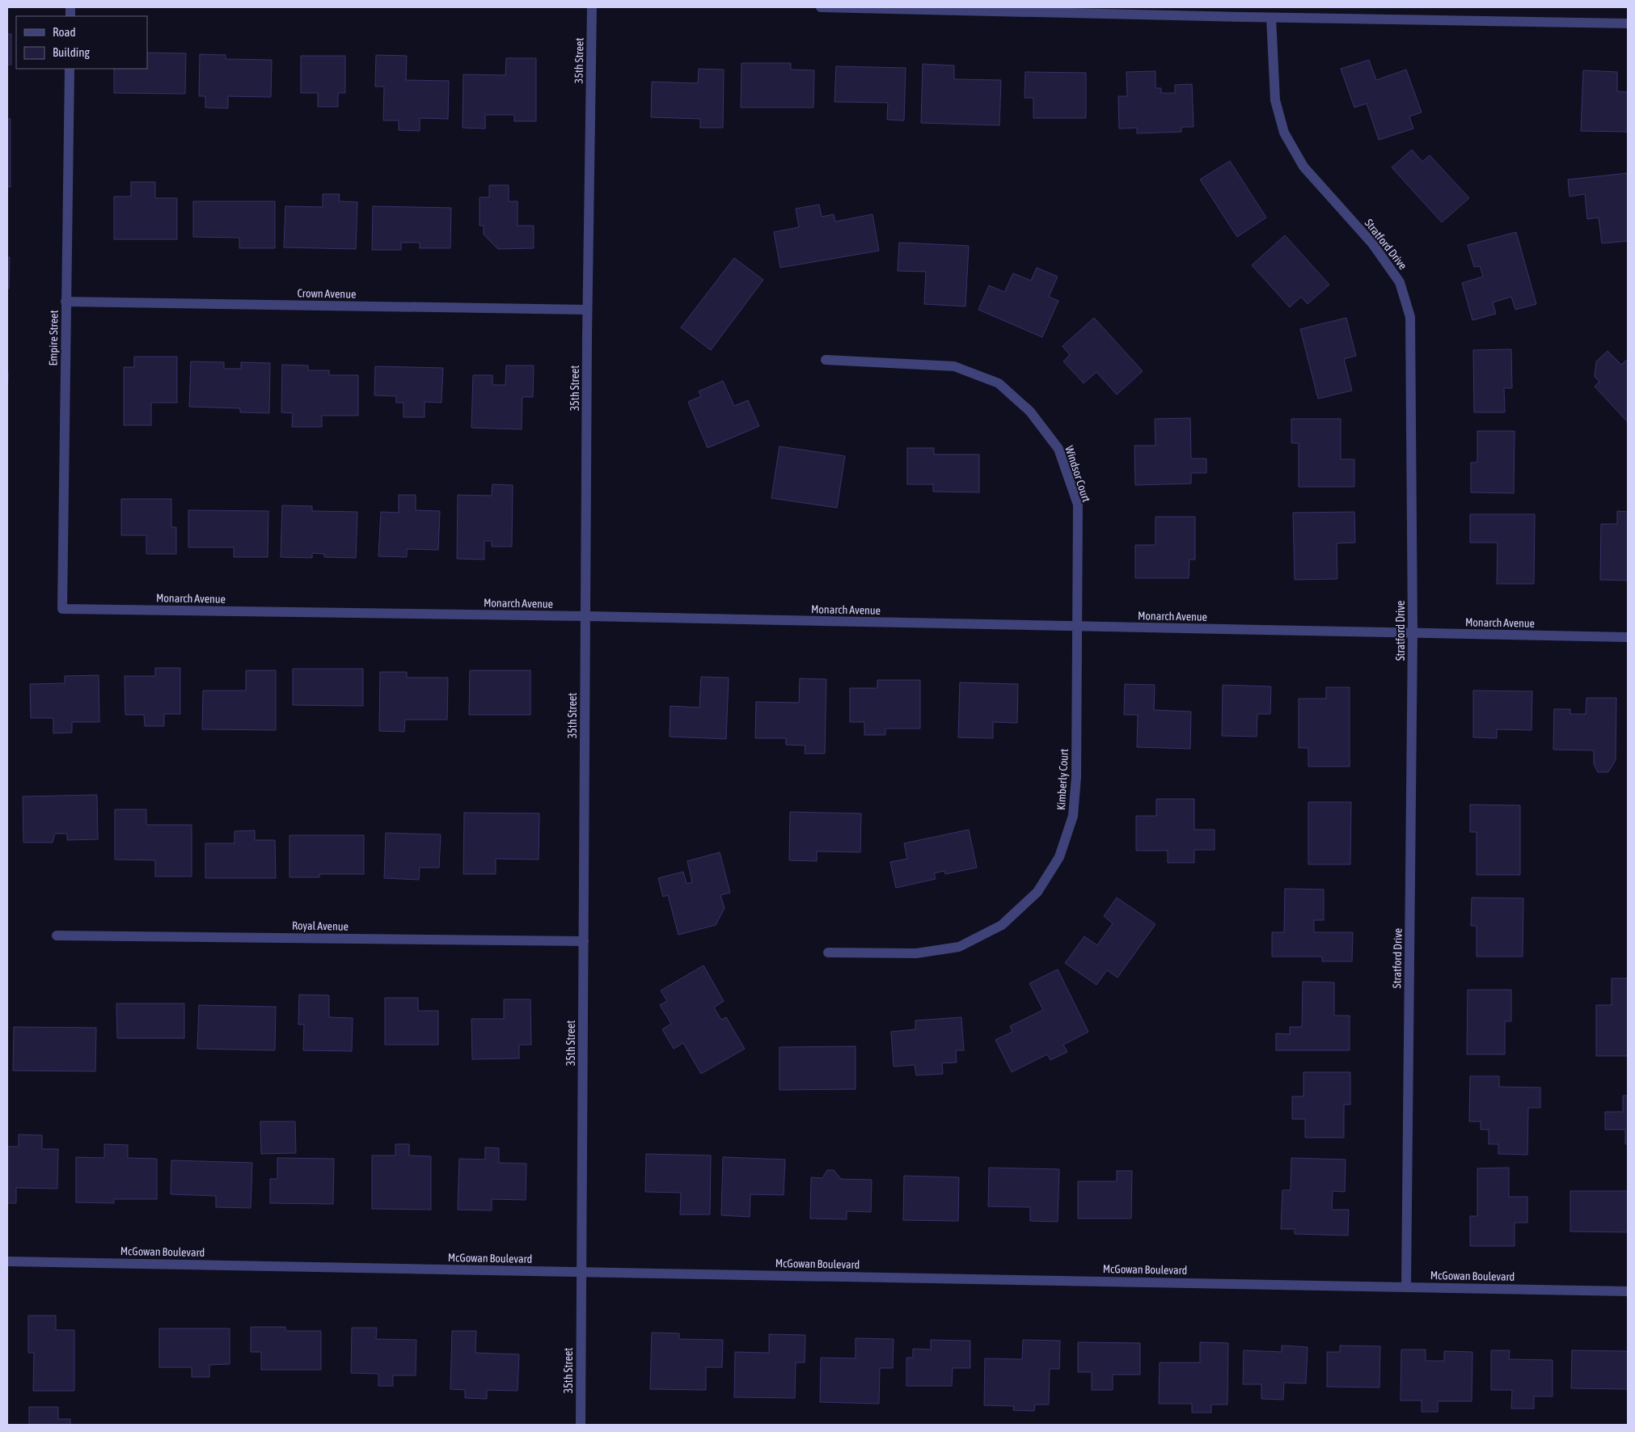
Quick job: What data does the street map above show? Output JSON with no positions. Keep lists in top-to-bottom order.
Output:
{
  "streets": {
    "street": [
      "35th Street",
      "Stratford Drive",
      "Crown Avenue",
      "Empire Street",
      "Windsor Court",
      "Monarch Avenue",
      "Kimberly Court",
      "Royal Avenue",
      "McGowan Boulevard"
    ]
  },
  "crossings": [
    ["35th Street", "Crown Avenue"],
    ["35th Street", "Monarch Avenue"],
    ["35th Street", "Royal Avenue"],
    ["35th Street", "McGowan Boulevard"],
    ["Stratford Drive", "Monarch Avenue"],
    ["Stratford Drive", "McGowan Boulevard"],
    ["Crown Avenue", "Empire Street"],
    ["Empire Street", "Monarch Avenue"],
    ["Windsor Court", "Monarch Avenue"],
    ["Windsor Court", "Kimberly Court"],
    ["Monarch Avenue", "Kimberly Court"]
  ],
  "legend": ["Road", "Building"]
}
